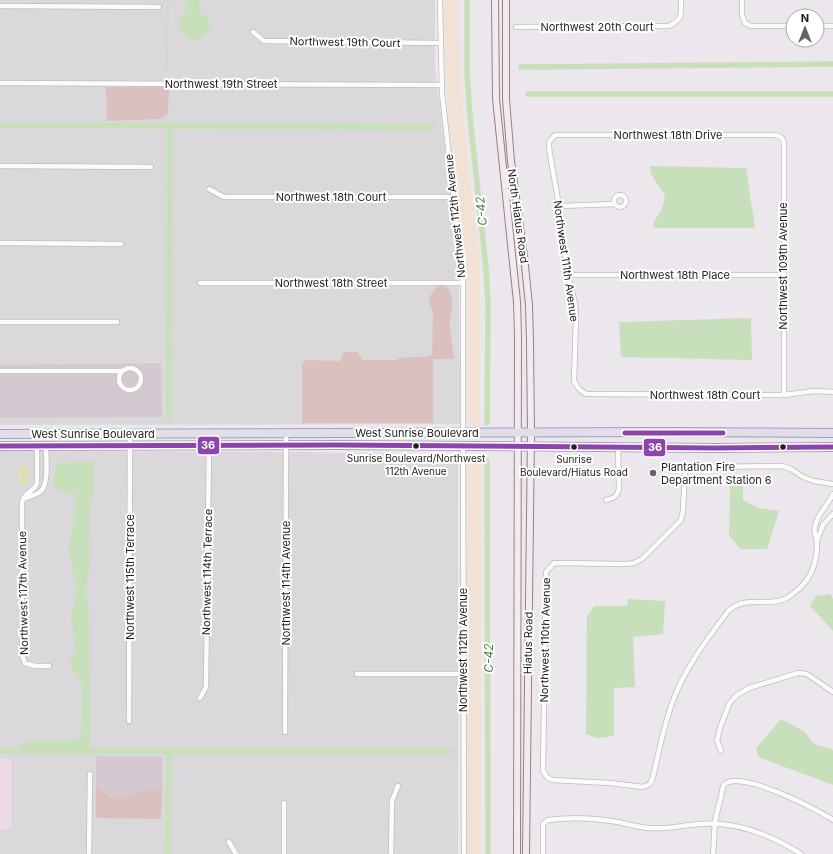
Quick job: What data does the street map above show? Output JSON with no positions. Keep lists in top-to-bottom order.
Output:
{
  "streets": {
    "highway": ["West Sunrise Boulevard"],
    "main road": ["North Hiatus Road", "Hiatus Road"],
    "street": [
      "Northwest 20th Court",
      "Northwest 19th Court",
      "Northwest 19th Street",
      "Northwest 18th Drive",
      "Northwest 18th Court",
      "Northwest 112th Avenue",
      "Northwest 111th Avenue",
      "Northwest 109th Avenue",
      "Northwest 18th Place",
      "Northwest 18th Street",
      "Northwest 114th Terrace",
      "Northwest 115th Terrace",
      "Northwest 114th Avenue",
      "Northwest 117th Avenue",
      "Northwest 110th Avenue"
    ]
  },
  "crossings": [
    ["Northwest 19th Court", "Northwest 112th Avenue"],
    ["Northwest 19th Street", "Northwest 112th Avenue"],
    ["Northwest 18th Drive", "Northwest 111th Avenue"],
    ["Northwest 18th Drive", "Northwest 109th Avenue"],
    ["Northwest 18th Court", "Northwest 112th Avenue"],
    ["Northwest 18th Court", "Northwest 111th Avenue"],
    ["Northwest 18th Court", "Northwest 109th Avenue"],
    ["Northwest 112th Avenue", "Northwest 18th Street"],
    ["Northwest 112th Avenue", "West Sunrise Boulevard"],
    ["North Hiatus Road", "West Sunrise Boulevard"],
    ["North Hiatus Road", "Hiatus Road"],
    ["Northwest 111th Avenue", "Northwest 18th Place"],
    ["Northwest 109th Avenue", "Northwest 18th Place"],
    ["West Sunrise Boulevard", "Northwest 114th Terrace"],
    ["West Sunrise Boulevard", "Northwest 115th Terrace"],
    ["West Sunrise Boulevard", "Northwest 114th Avenue"],
    ["West Sunrise Boulevard", "Hiatus Road"]
  ],
  "water": ["C-42"],
  "places": ["Sunrise Boulevard/Northwest 112th Avenue", "Sunrise Boulevard/Hiatus Road", "Plantation Fire Department Station 6"],
  "lines": ["transit line 36"],
  "north": "top"
}
